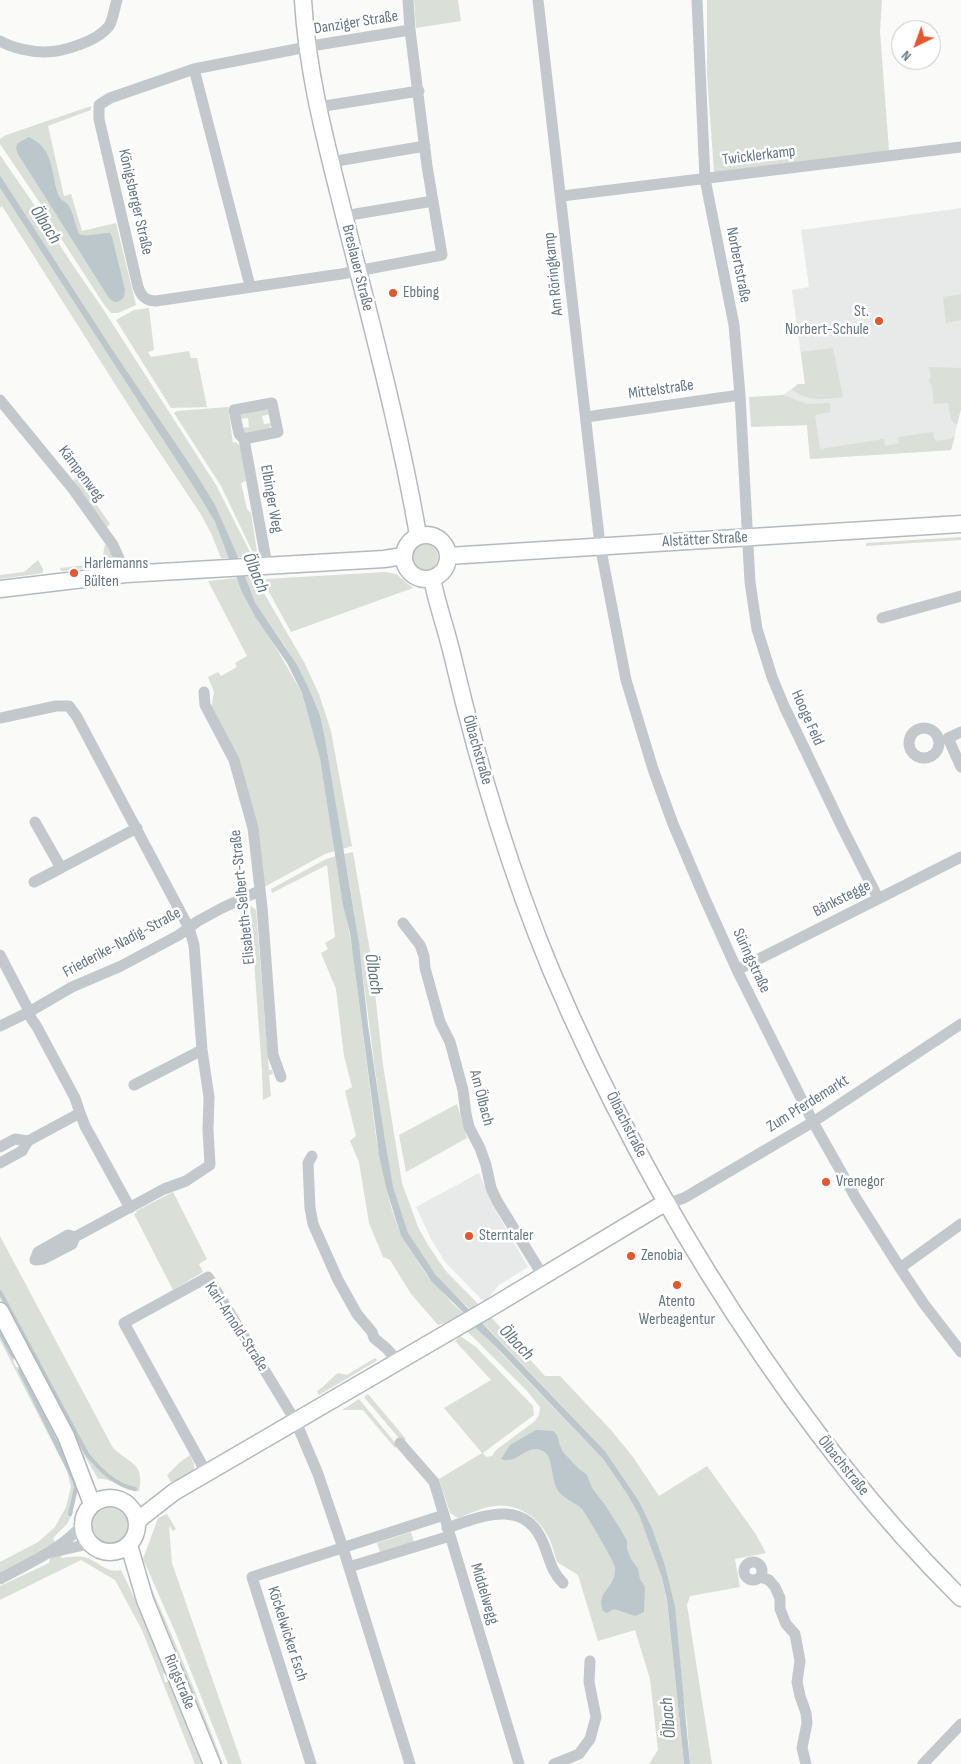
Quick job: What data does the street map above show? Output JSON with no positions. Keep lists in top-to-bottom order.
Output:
{
  "streets": {
    "street": [
      "Danziger Straße",
      "Twicklerkamp",
      "Königsberger Straße",
      "Norbertstraße",
      "Breslauer Straße",
      "Am Röringkamp",
      "Mittelstraße",
      "Kämpenweg",
      "Elbinger Weg",
      "Alstätter Straße",
      "Hooge Feld",
      "Ölbachstraße",
      "Elisabeth-Selbert-Straße",
      "Bänkstegge",
      "Friederike-Nadig-Straße",
      "Süringstraße",
      "Am Ölbach",
      "Zum Pferdemarkt",
      "Karl-Arnold-Straße",
      "Middelwegg",
      "Köckelwicker Esch",
      "Ringstraße"
    ]
  },
  "crossings": [
    ["Danziger Straße", "Königsberger Straße"],
    ["Danziger Straße", "Breslauer Straße"],
    ["Twicklerkamp", "Norbertstraße"],
    ["Twicklerkamp", "Am Röringkamp"],
    ["Königsberger Straße", "Breslauer Straße"],
    ["Norbertstraße", "Mittelstraße"],
    ["Norbertstraße", "Alstätter Straße"],
    ["Norbertstraße", "Hooge Feld"],
    ["Breslauer Straße", "Alstätter Straße"],
    ["Breslauer Straße", "Ölbachstraße"],
    ["Am Röringkamp", "Mittelstraße"],
    ["Am Röringkamp", "Alstätter Straße"],
    ["Am Röringkamp", "Süringstraße"],
    ["Alstätter Straße", "Hooge Feld"],
    ["Alstätter Straße", "Ölbachstraße"],
    ["Alstätter Straße", "Süringstraße"],
    ["Hooge Feld", "Bänkstegge"],
    ["Ölbachstraße", "Zum Pferdemarkt"],
    ["Elisabeth-Selbert-Straße", "Friederike-Nadig-Straße"],
    ["Bänkstegge", "Süringstraße"],
    ["Süringstraße", "Zum Pferdemarkt"],
    ["Middelwegg", "Köckelwicker Esch"]
  ],
  "water": ["Ölbach"],
  "places": [
    "Ebbing",
    "St. Norbert-Schule",
    "Harlemanns Bülten",
    "Vrenegor",
    "Sterntaler",
    "Zenobia",
    "Atento Werbeagentur"
  ],
  "north": "bottom left"
}
